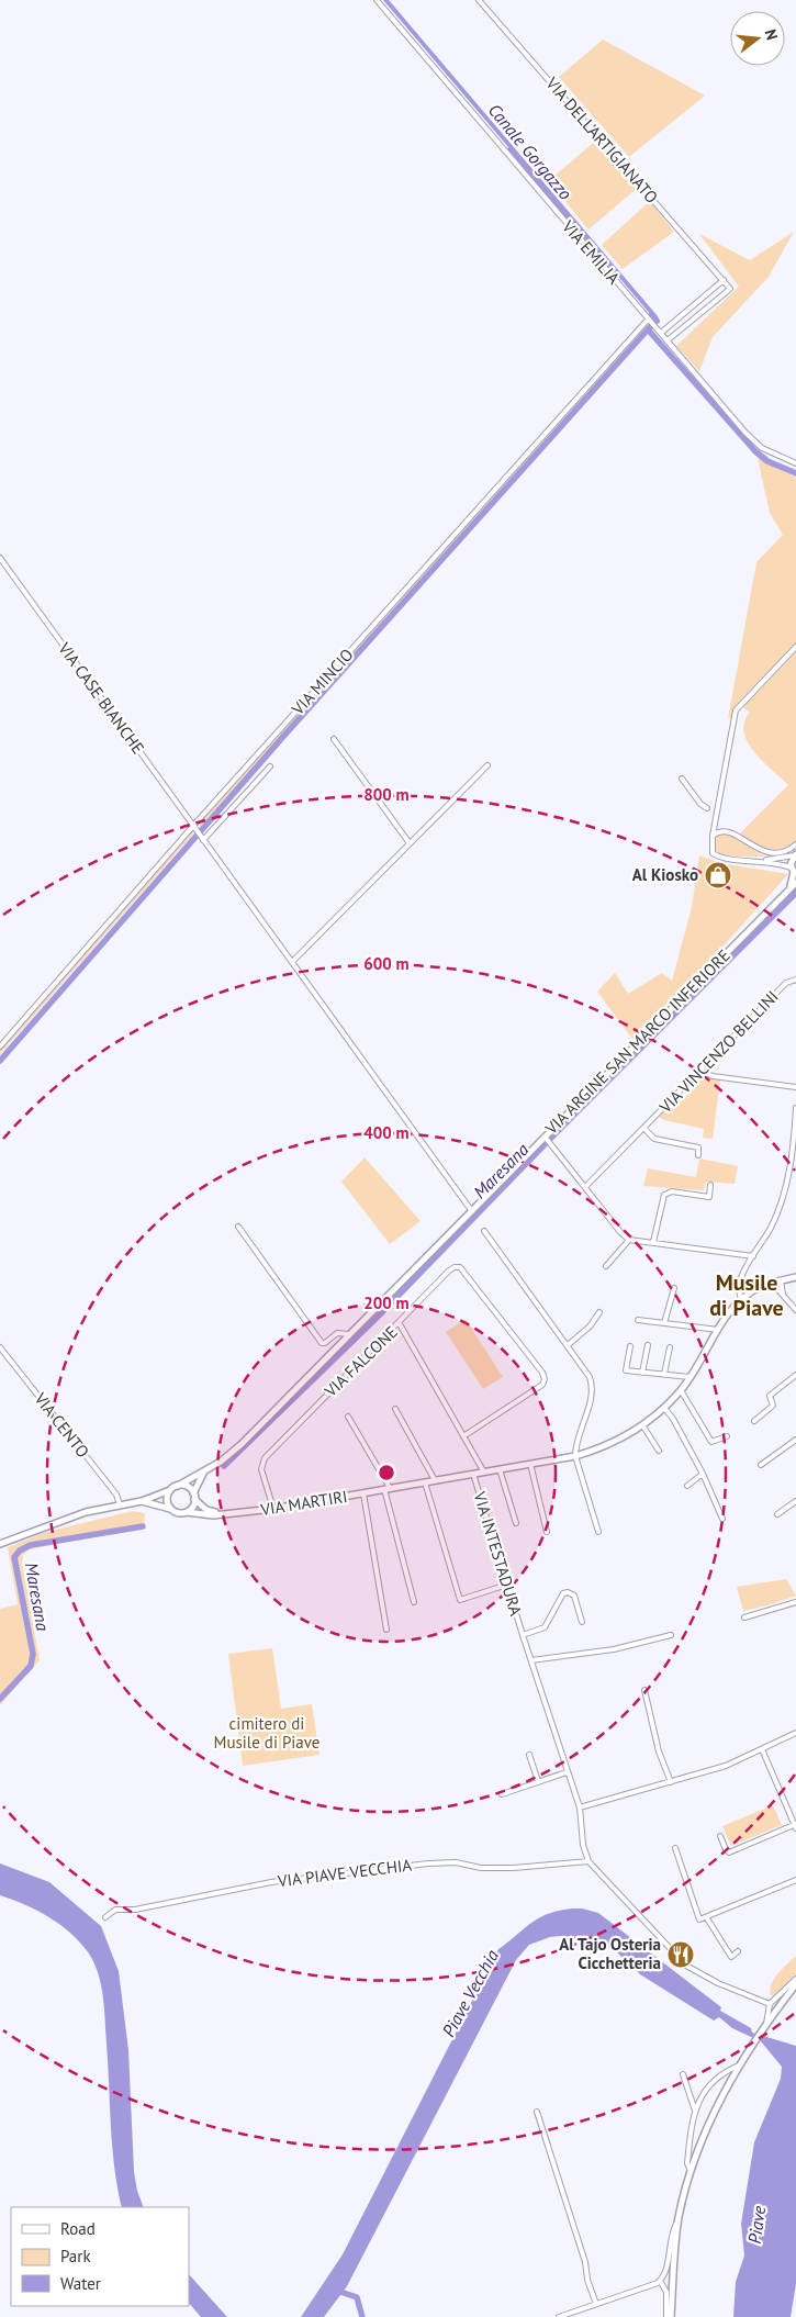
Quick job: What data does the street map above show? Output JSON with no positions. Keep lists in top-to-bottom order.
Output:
{
  "streets": {
    "street": [
      "VIA DELL'ARTIGIANATO",
      "VIA EMILIA",
      "VIA MINCIO",
      "VIA CASE BIANCHE",
      "VIA ARGINE SAN MARCO INFERIORE",
      "VIA VINCENZO BELLINI",
      "VIA FALCONE",
      "VIA CENTO",
      "VIA MARTIRI",
      "VIA INTESTADURA",
      "VIA PIAVE VECCHIA"
    ]
  },
  "crossings": [
    ["VIA EMILIA", "VIA MINCIO"],
    ["VIA MINCIO", "VIA CASE BIANCHE"],
    ["VIA CASE BIANCHE", "VIA ARGINE SAN MARCO INFERIORE"],
    ["VIA ARGINE SAN MARCO INFERIORE", "VIA MARTIRI"],
    ["VIA FALCONE", "VIA MARTIRI"],
    ["VIA MARTIRI", "VIA INTESTADURA"],
    ["VIA INTESTADURA", "VIA PIAVE VECCHIA"]
  ],
  "districts": ["Musile di Piave"],
  "water": [
    "Canale Gorgazzo",
    "Maresana",
    "Piave Vecchia",
    "Piave"
  ],
  "parks": ["cimitero di Musile di Piave"],
  "places": {
    "shop": ["Al Kiosko"],
    "restaurant": ["Al Tajo Osteria Cicchetteria"]
  },
  "legend": ["Road", "Park", "Water"],
  "north": "right",
  "rings": [
    "800 m",
    "600 m",
    "400 m",
    "200 m"
  ]
}
